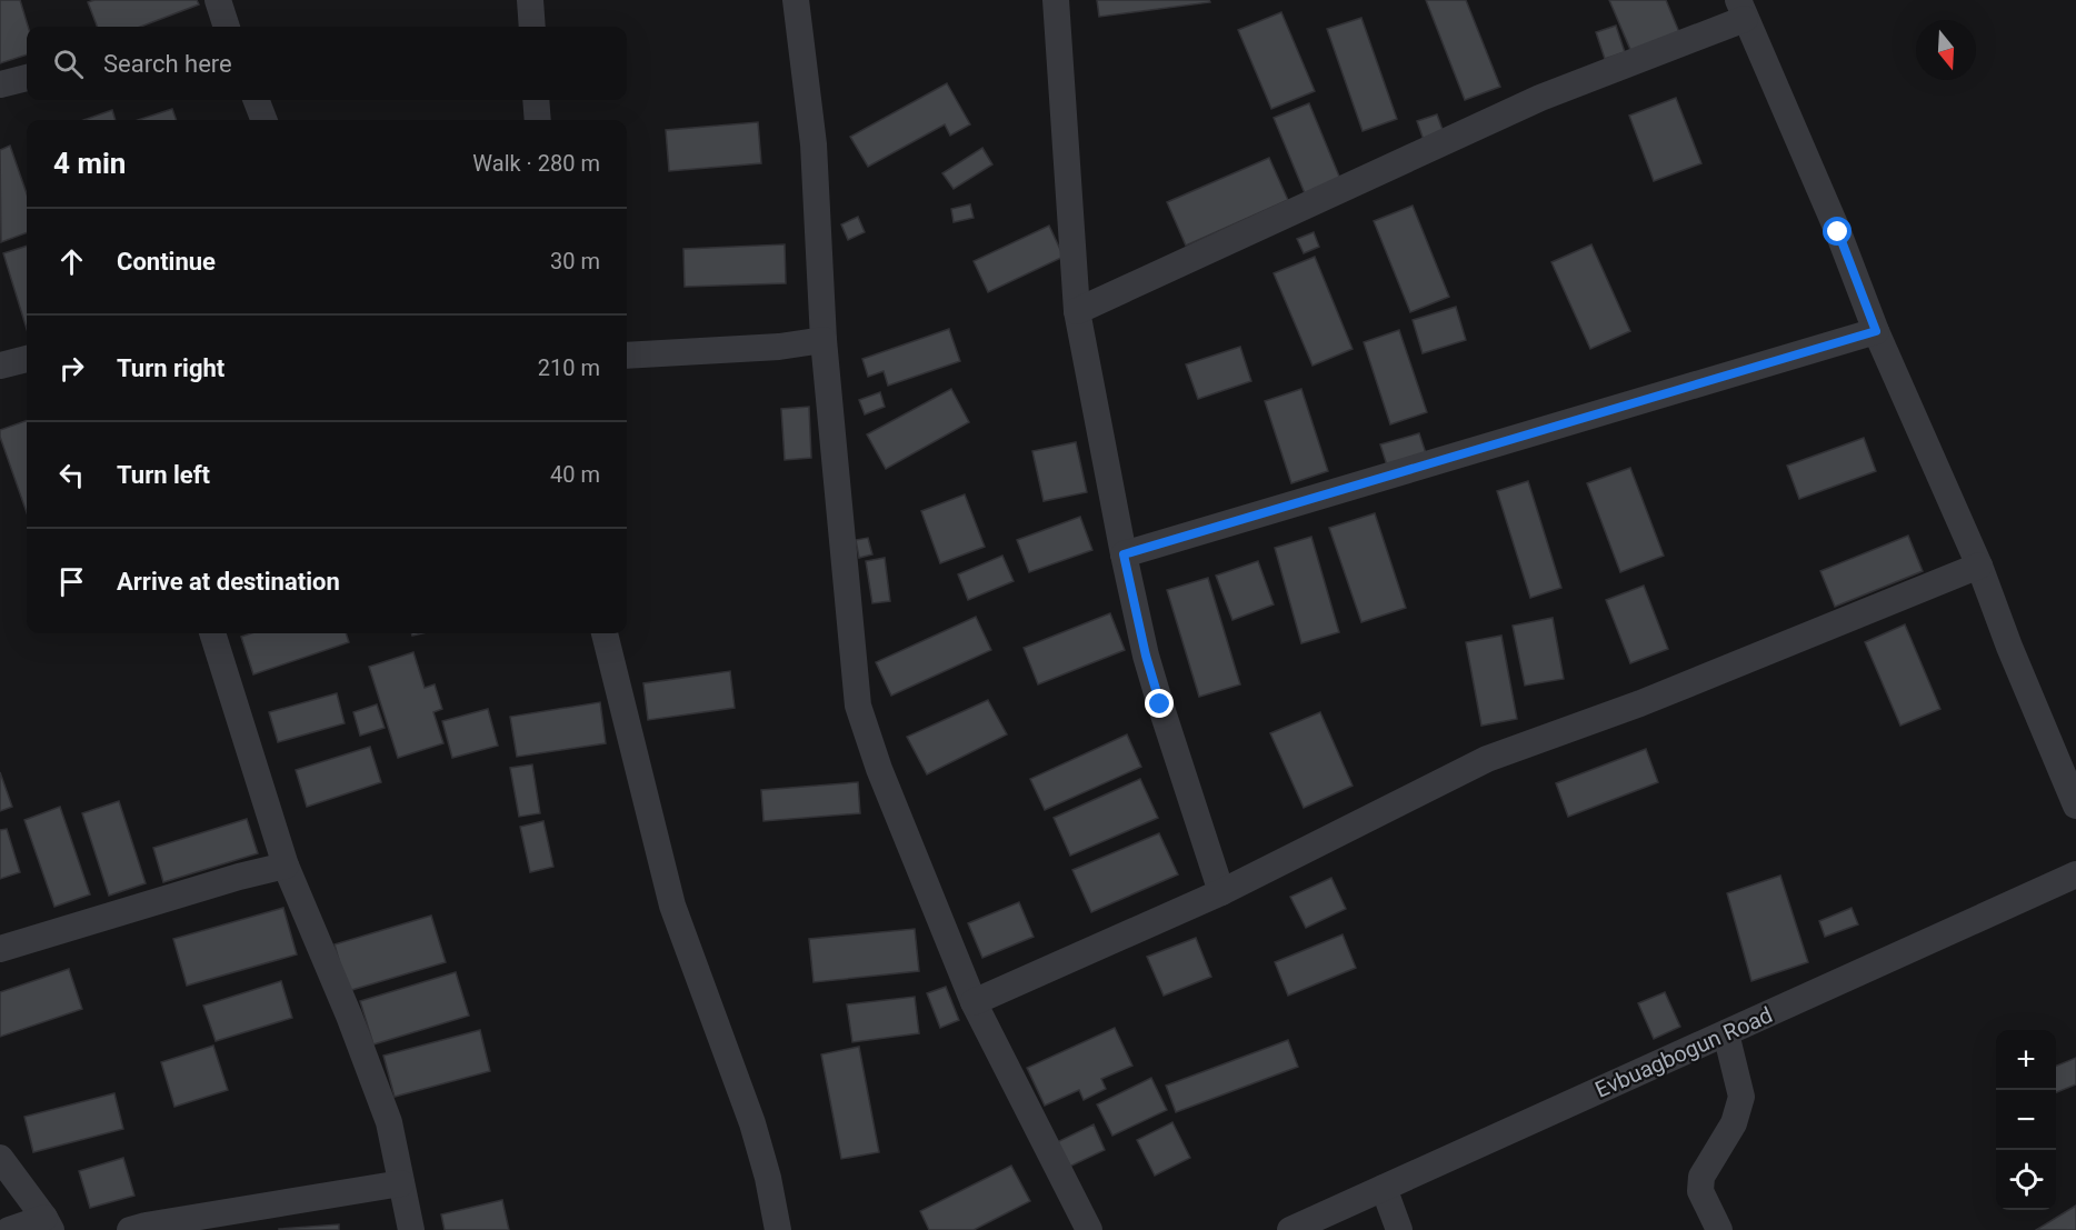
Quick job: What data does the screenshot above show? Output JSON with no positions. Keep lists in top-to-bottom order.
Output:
{
  "streets": {
    "street": ["Evbuagbogun Road"]
  },
  "north": "bottom",
  "page": {
    "search": "Search here",
    "heading": ["4 min", "Walk · 280 m"],
    "list": [
      ["Continue", "30 m"],
      ["Turn right", "210 m"],
      ["Turn left", "40 m"],
      "Arrive at destination"
    ],
    "map_buttons": ["+", "−"]
  }
}
